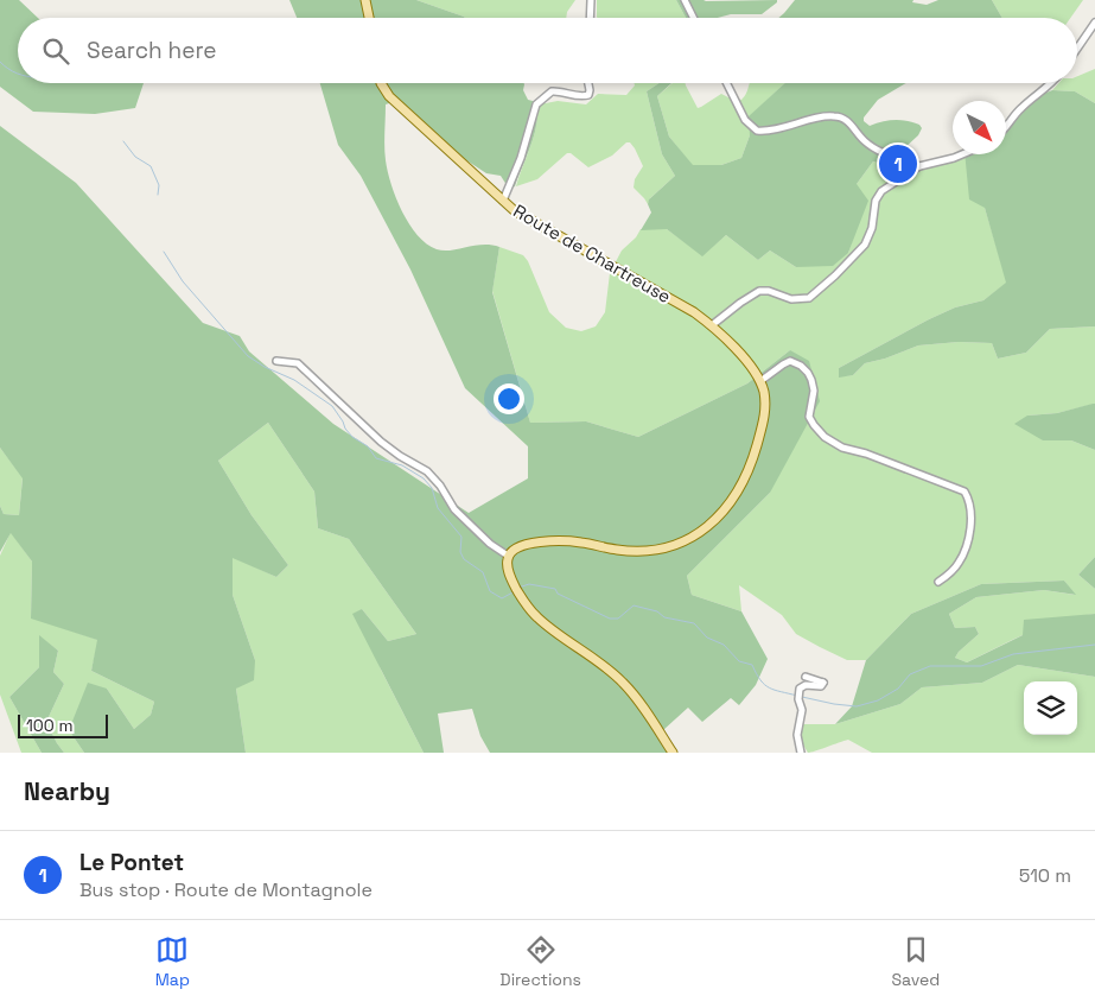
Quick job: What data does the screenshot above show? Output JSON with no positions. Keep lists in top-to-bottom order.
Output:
{
  "streets": {
    "main road": ["Route de Chartreuse"]
  },
  "scale_bar": "100 m",
  "north": "bottom right",
  "page": {
    "search": "Search here",
    "pins": "1",
    "scale": "100 m",
    "heading": "Nearby",
    "list": [
      {
        "mark": "1",
        "name": "Le Pontet",
        "note": "Bus stop · Route de Montagnole",
        "value": "510 m"
      }
    ],
    "nav": ["Map", "Directions", "Saved"]
  }
}
